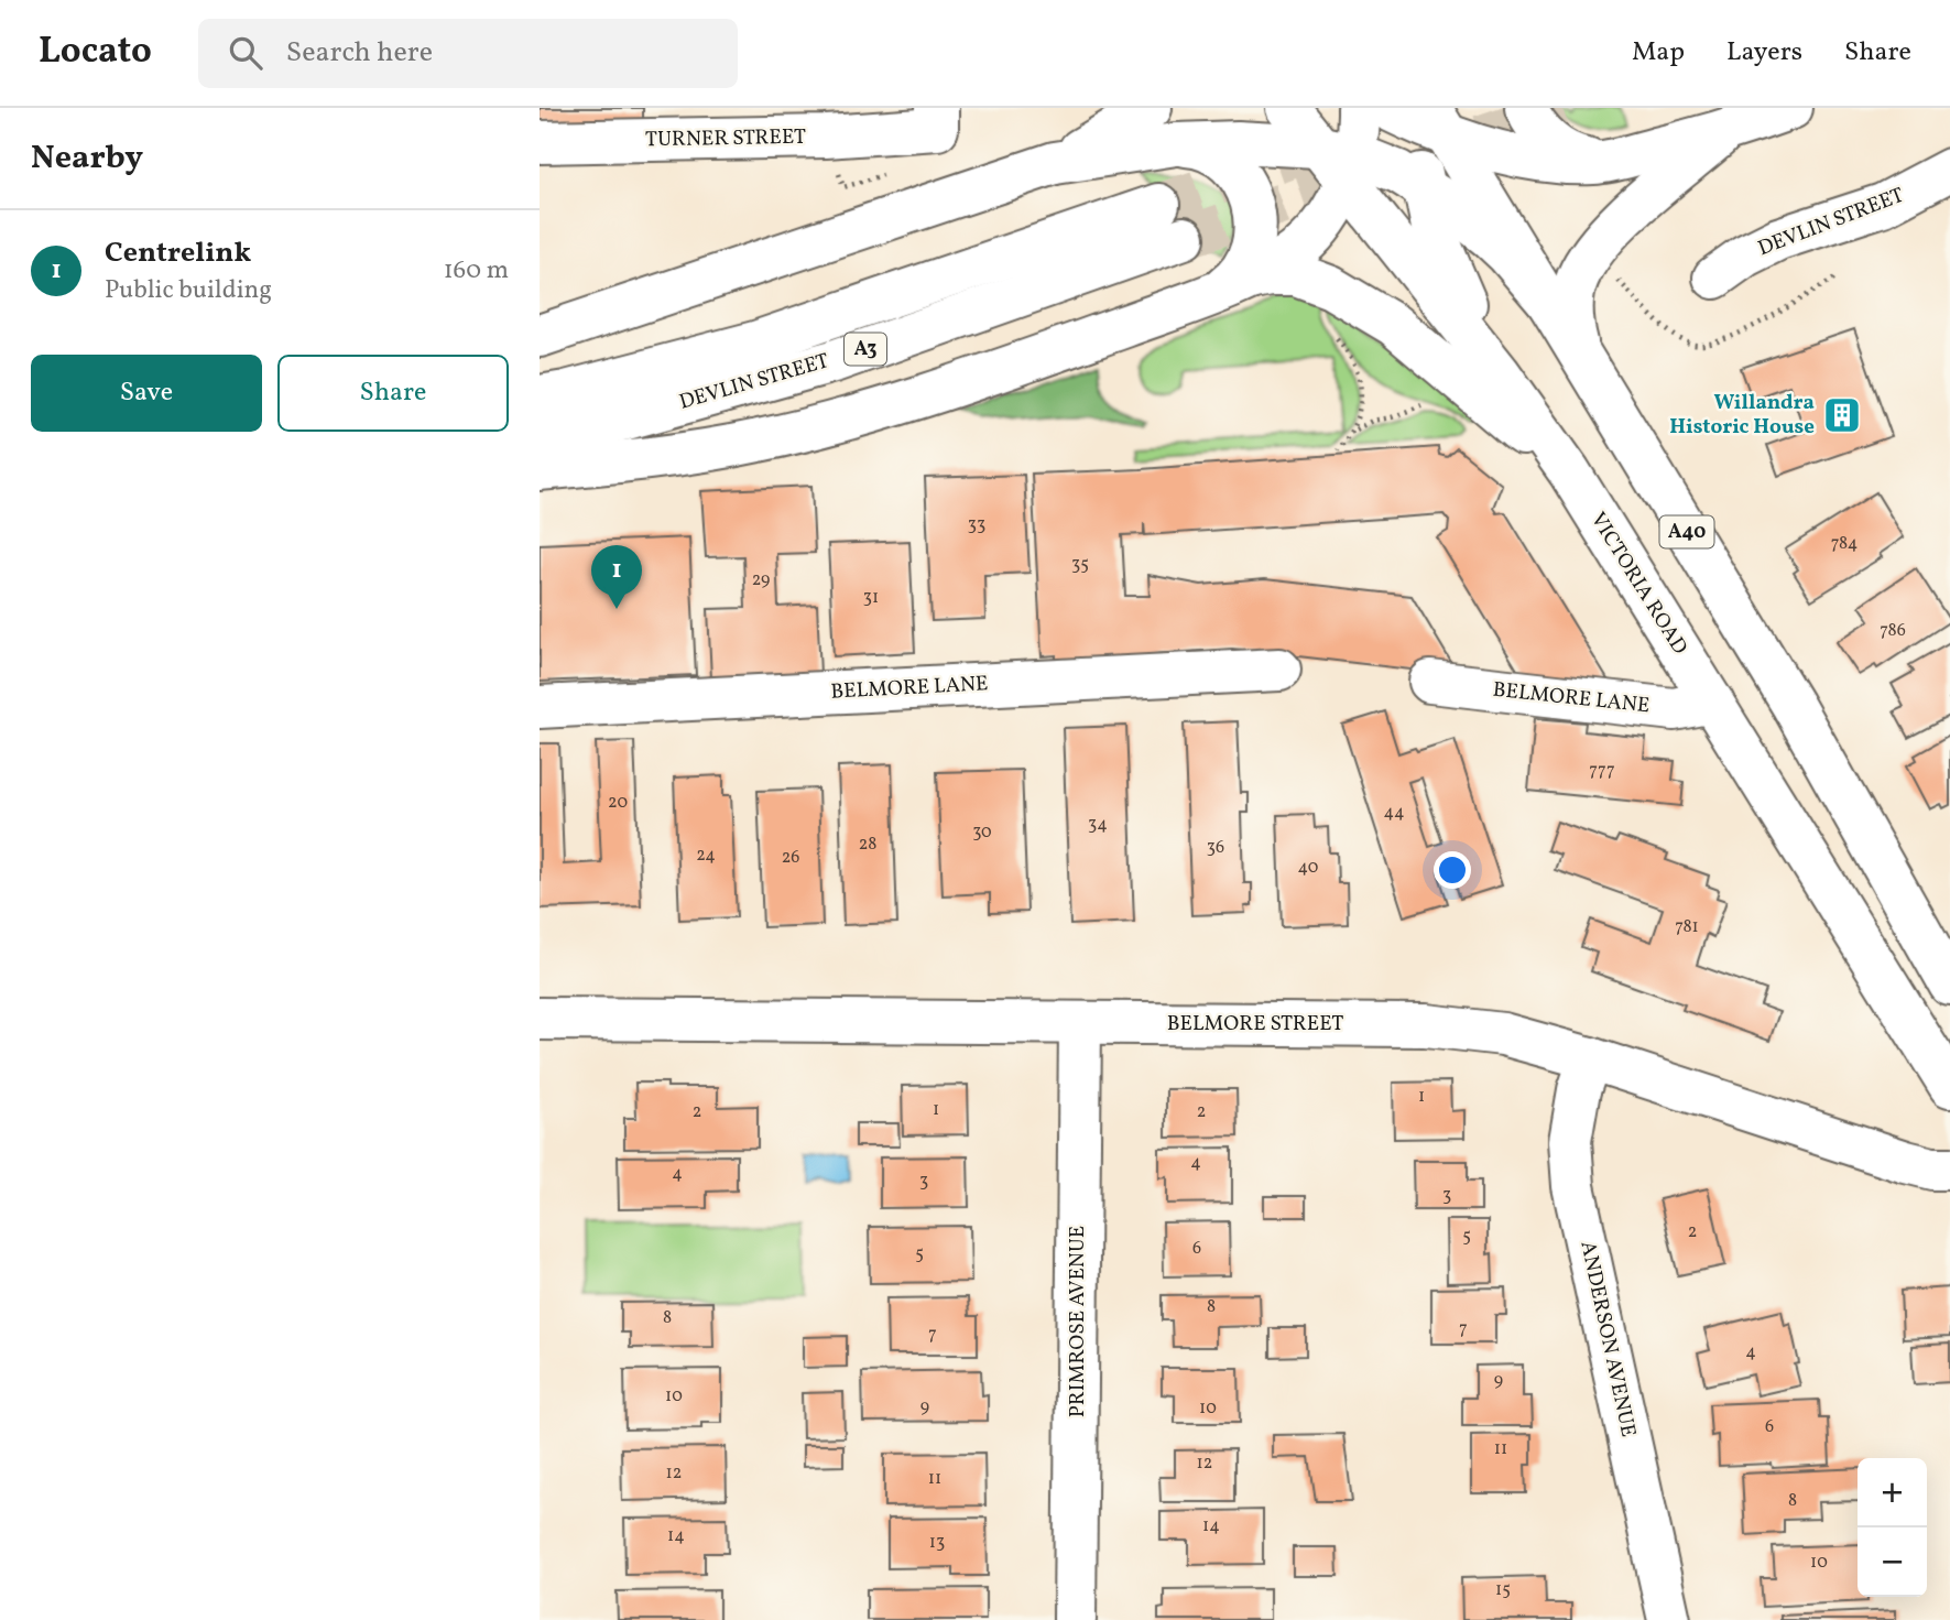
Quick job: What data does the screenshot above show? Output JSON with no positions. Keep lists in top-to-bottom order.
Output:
{
  "streets": {
    "main road": [
      "TURNER STREET",
      "DEVLIN STREET",
      "A3",
      "A40",
      "VICTORIA ROAD",
      "BELMORE LANE",
      "BELMORE STREET",
      "PRIMROSE AVENUE",
      "ANDERSON AVENUE"
    ]
  },
  "crossings": [
    ["VICTORIA ROAD", "BELMORE LANE"],
    ["BELMORE STREET", "PRIMROSE AVENUE"],
    ["BELMORE STREET", "ANDERSON AVENUE"]
  ],
  "places": {
    "building": ["Willandra Historic House"]
  },
  "house_numbers": [
    "33",
    "784",
    "35",
    "29",
    "31",
    "786",
    "777",
    "20",
    "44",
    "34",
    "30",
    "28",
    "36",
    "24",
    "26",
    "40",
    "781",
    "1",
    "1",
    "2",
    "2",
    "4",
    "4",
    "3",
    "3",
    "2",
    "5",
    "6",
    "5",
    "8",
    "8",
    "7",
    "7",
    "4",
    "9",
    "10",
    "9",
    "10",
    "6",
    "11",
    "12",
    "12",
    "11",
    "8",
    "14",
    "14",
    "13",
    "10",
    "15"
  ],
  "page": {
    "header": "Locato",
    "search": "Search here",
    "nav": ["Map", "Layers", "Share"],
    "heading": "Nearby",
    "list": [
      {
        "mark": "1",
        "name": "Centrelink",
        "note": "Public building",
        "value": "160 m"
      }
    ],
    "buttons": ["Save", "Share"],
    "pins": "1",
    "map_buttons": ["+", "−"]
  }
}
